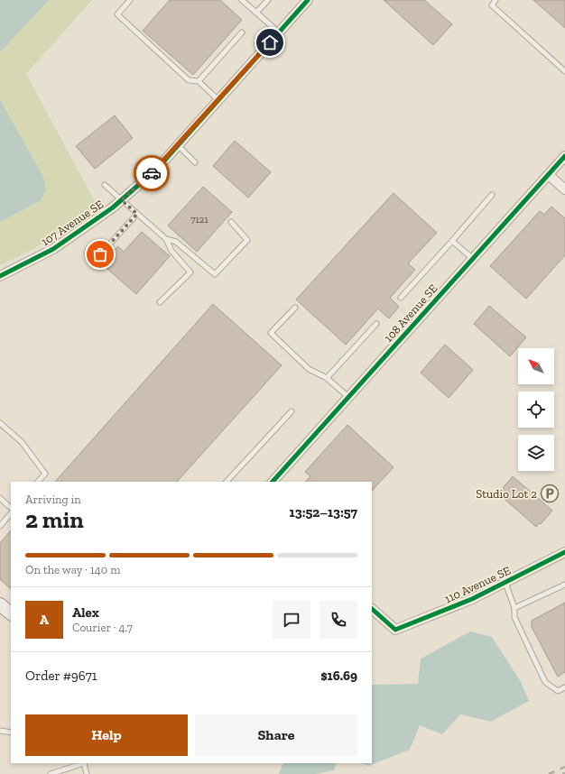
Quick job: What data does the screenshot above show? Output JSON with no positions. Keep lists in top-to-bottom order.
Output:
{
  "streets": {
    "street": ["107 Avenue SE", "108 Avenue SE", "110 Avenue SE"]
  },
  "places": {
    "parking": ["Studio Lot 2"]
  },
  "house_numbers": ["7121"],
  "north": "top left",
  "page": {
    "heading": ["2 min", "Arriving in", "13:52–13:57"],
    "panel": [
      "Alex",
      "Courier · 4.7",
      "Order #9671",
      "$16.69"
    ],
    "bar": "On the way · 140 m",
    "round": "A",
    "buttons": ["Help", "Share"]
  }
}
